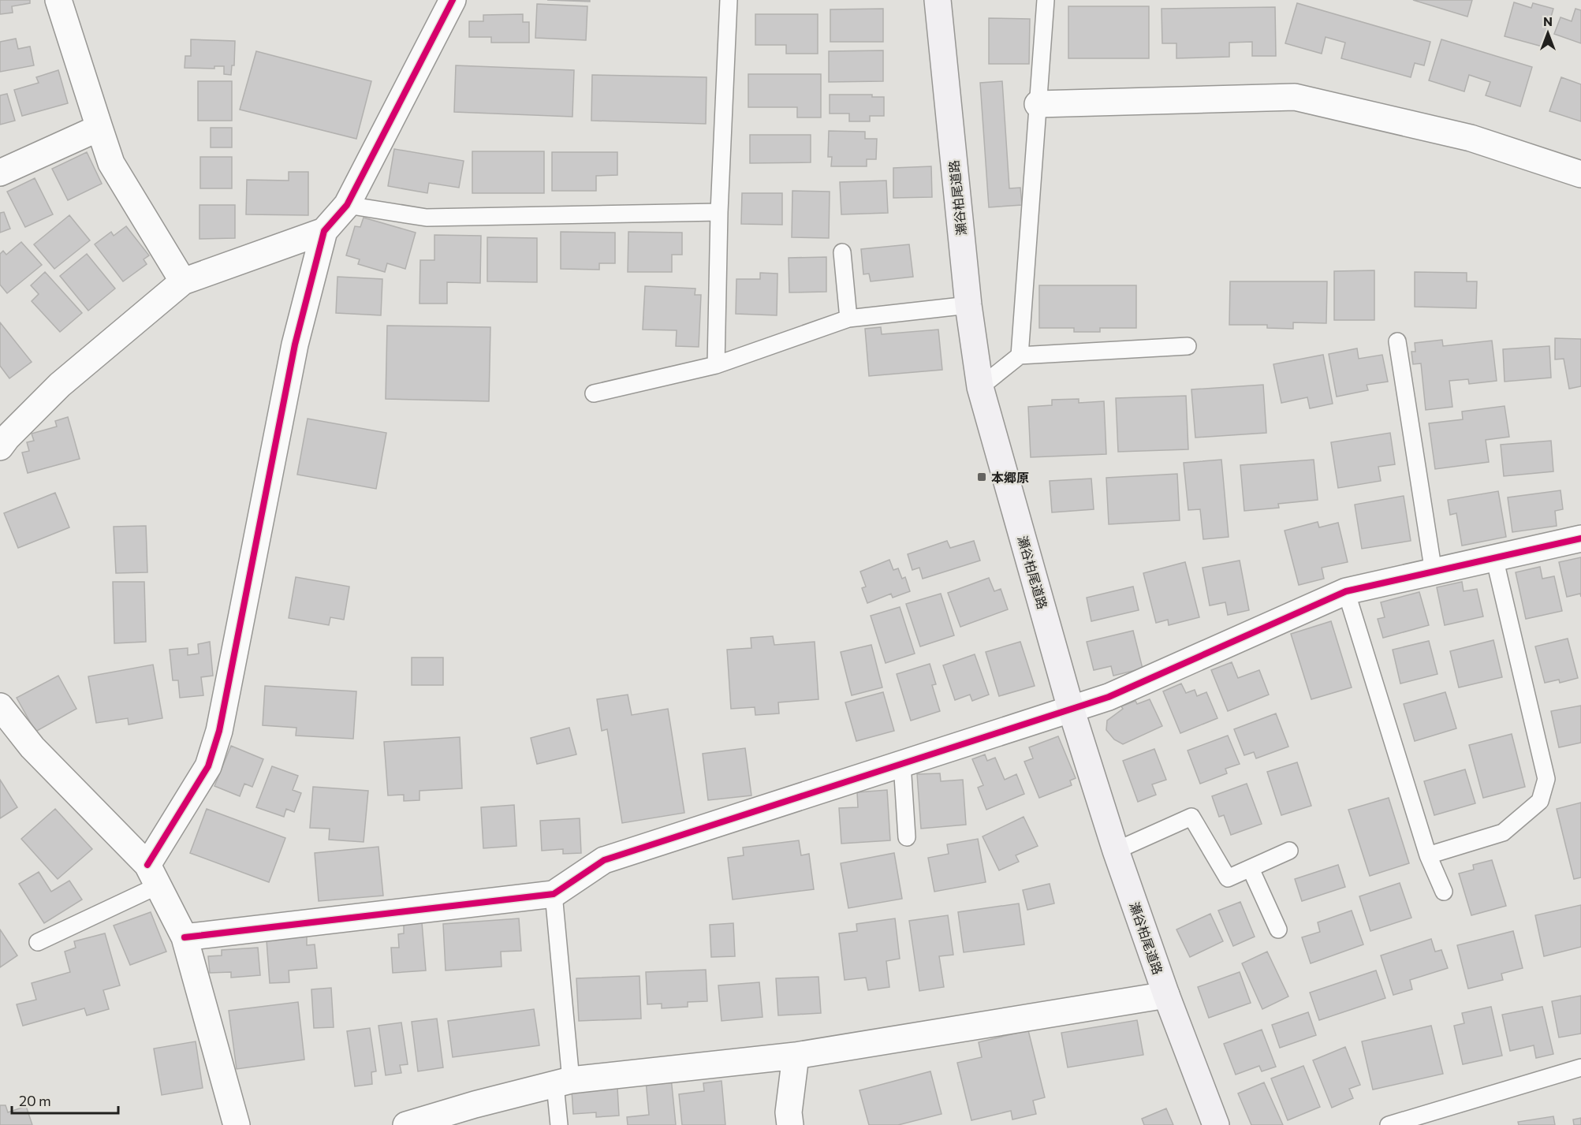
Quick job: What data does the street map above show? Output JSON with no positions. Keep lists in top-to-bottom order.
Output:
{
  "streets": {
    "main road": ["瀬谷柏尾道路"]
  },
  "places": {
    "transit": ["本郷原"]
  },
  "scale_bar": "20 m",
  "north": "top"
}
